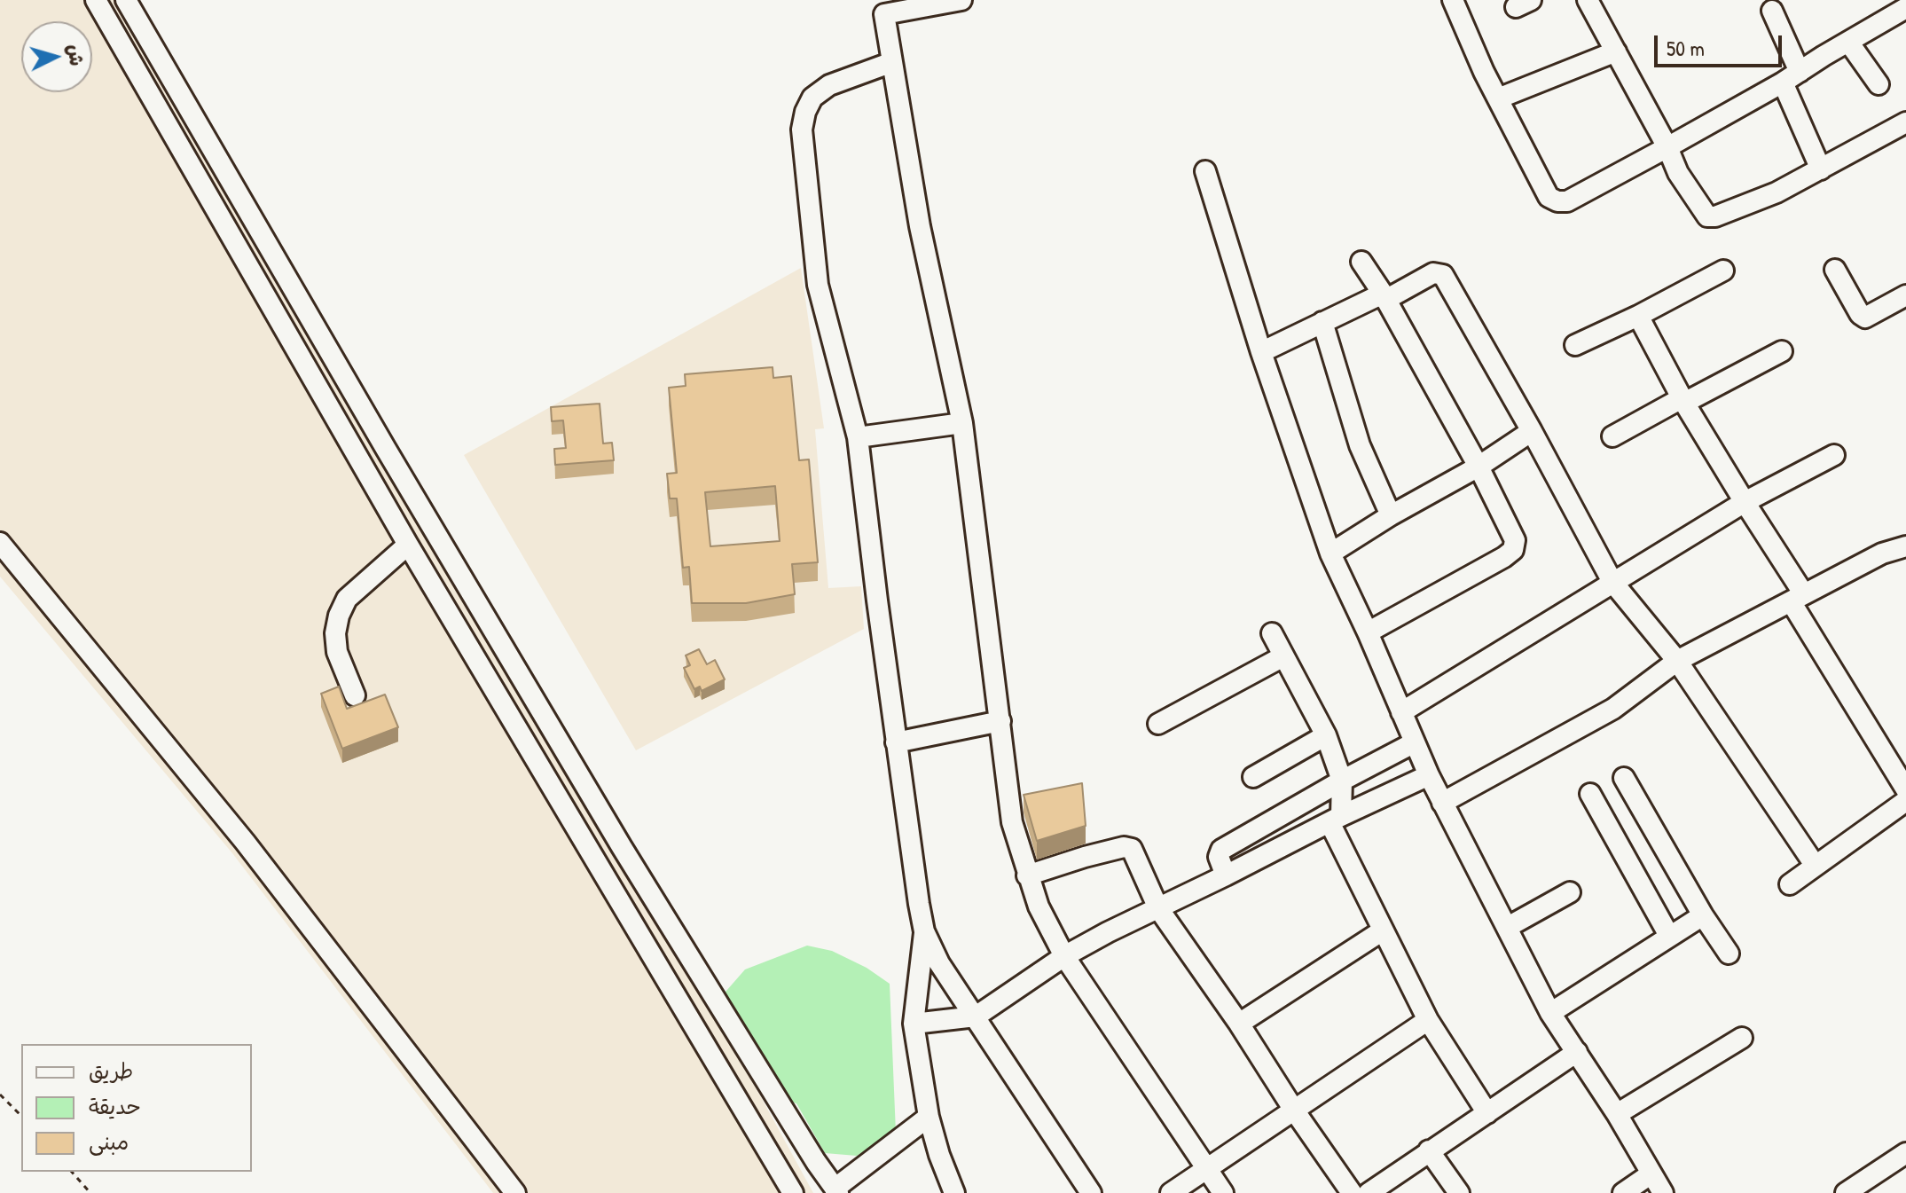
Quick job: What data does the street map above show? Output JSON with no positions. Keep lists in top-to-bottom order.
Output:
{
  "legend": ["طريق", "حديقة", "مبنى"],
  "scale_bar": "50 m",
  "north": "right"
}
